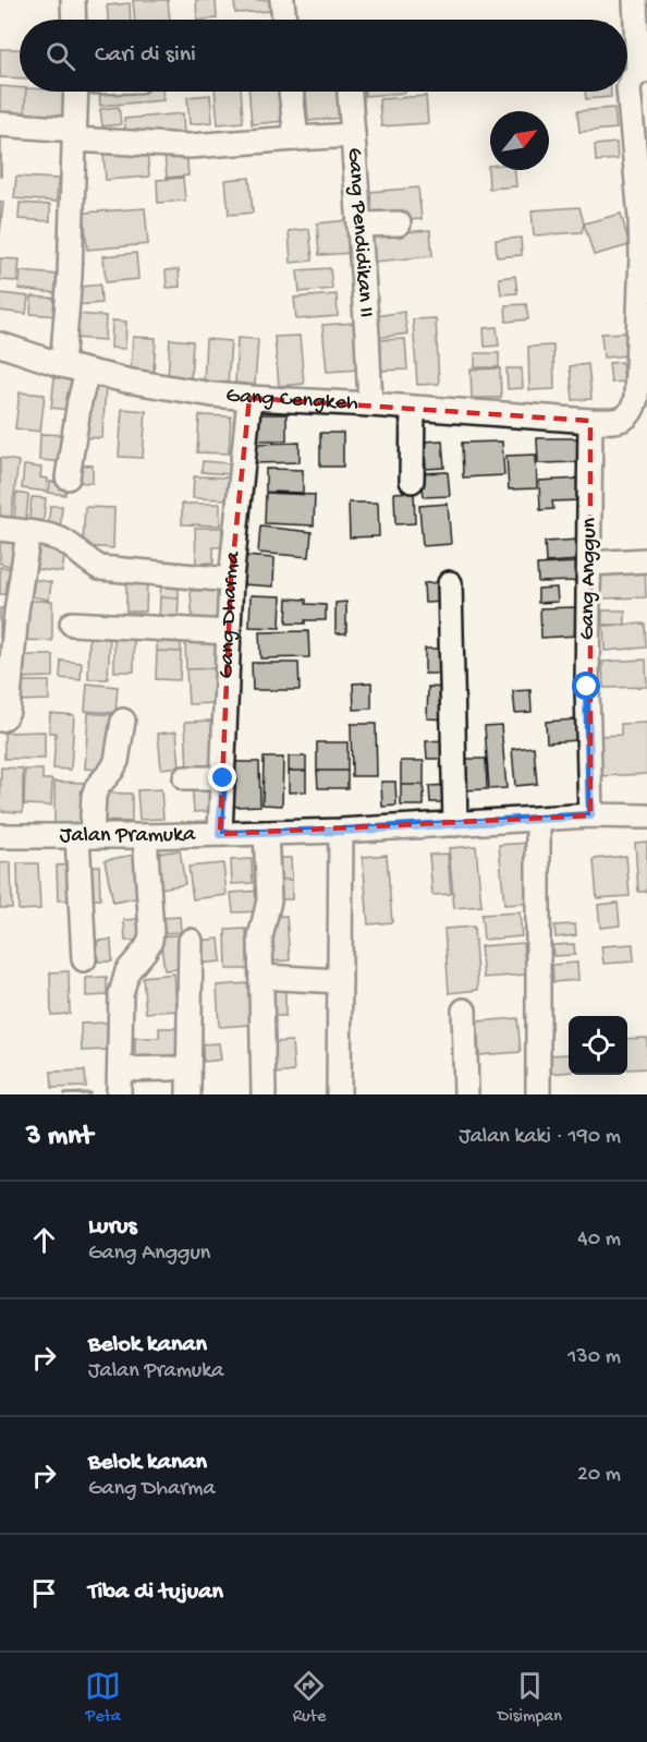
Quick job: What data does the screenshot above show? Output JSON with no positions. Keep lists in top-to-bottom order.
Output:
{
  "streets": {
    "street": [
      "Gang Pendidikan II",
      "Gang Cengkeh",
      "Gang Anggun",
      "Gang Dharma",
      "Jalan Pramuka"
    ]
  },
  "crossings": [
    ["Gang Pendidikan II", "Gang Cengkeh"],
    ["Gang Cengkeh", "Gang Anggun"],
    ["Gang Cengkeh", "Gang Dharma"],
    ["Gang Anggun", "Jalan Pramuka"],
    ["Gang Dharma", "Jalan Pramuka"]
  ],
  "north": "top right",
  "page": {
    "search": "Cari di sini",
    "heading": ["3 mnt", "Jalan kaki · 190 m"],
    "list": [
      ["Lurus", "Gang Anggun", "40 m"],
      ["Belok kanan", "Jalan Pramuka", "130 m"],
      ["Belok kanan", "Gang Dharma", "20 m"],
      "Tiba di tujuan"
    ],
    "nav": ["Peta", "Rute", "Disimpan"]
  }
}
